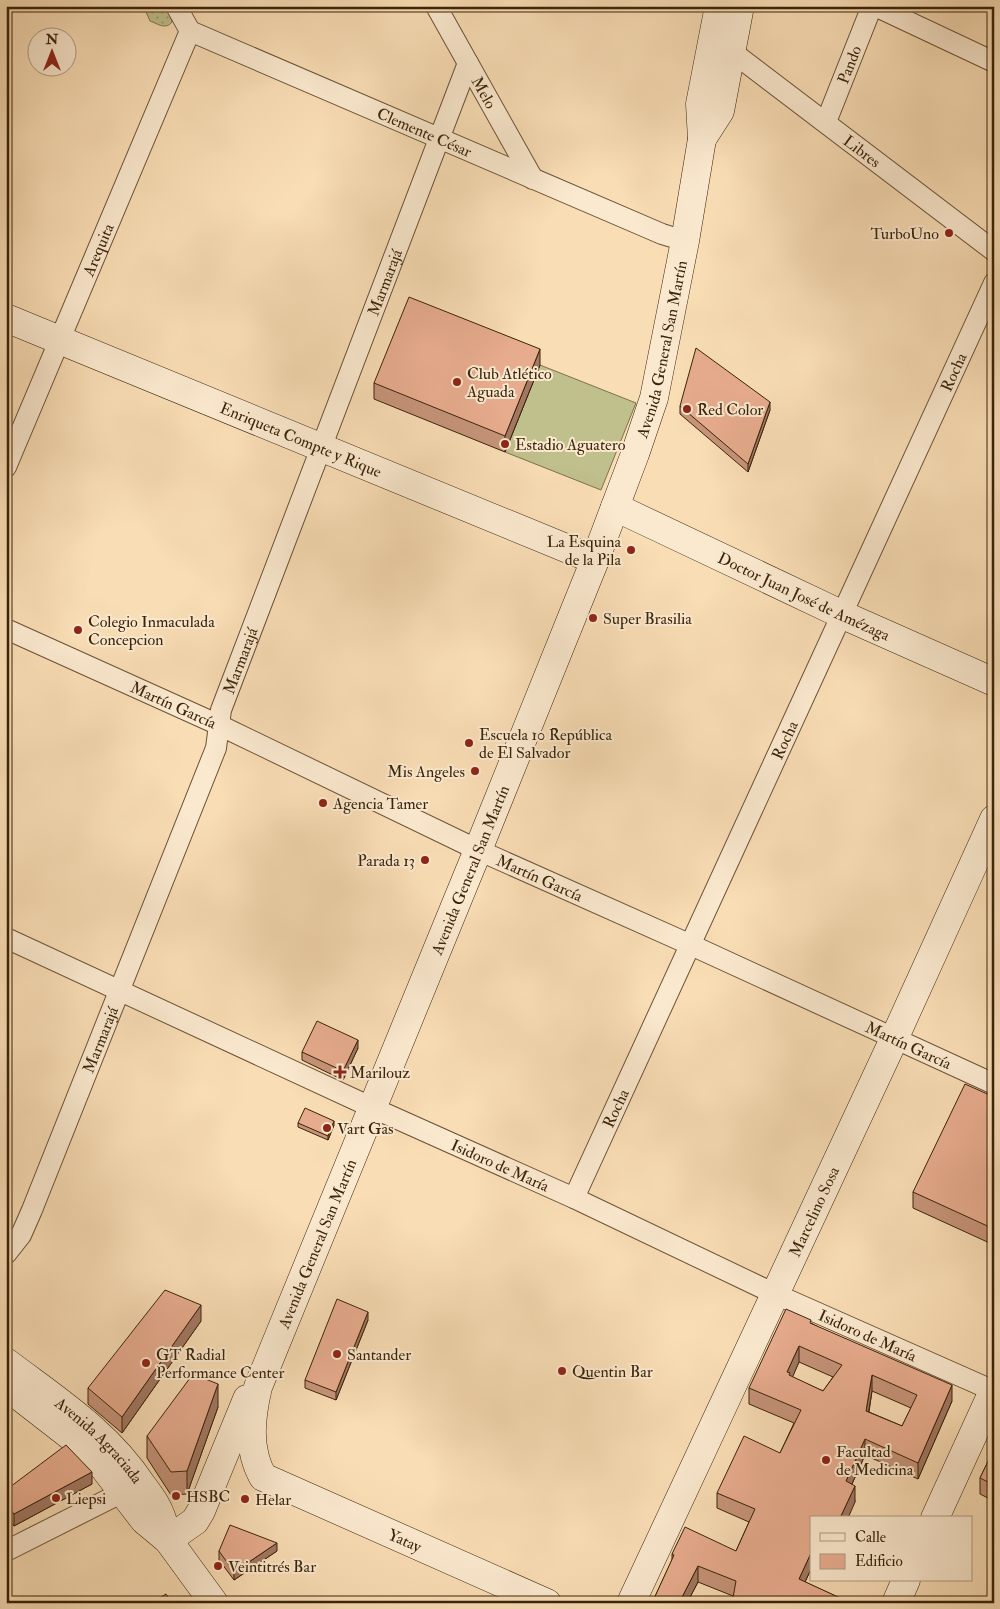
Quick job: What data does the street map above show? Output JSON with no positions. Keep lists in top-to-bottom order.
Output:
{
  "streets": {
    "main road": [
      "Avenida General San Martín",
      "Enriqueta Compte y Rique",
      "Doctor Juan José de Amézaga",
      "Marcelino Sosa",
      "Avenida Agraciada",
      "Yatay"
    ],
    "street": [
      "Pando",
      "Melo",
      "Clemente César",
      "Libres",
      "Arequita",
      "Marmarajá",
      "Rocha",
      "Martín García",
      "Isidoro de María"
    ]
  },
  "crossings": [
    ["Pando", "Libres"],
    ["Melo", "Clemente César"],
    ["Melo", "Marmarajá"],
    ["Clemente César", "Arequita"],
    ["Clemente César", "Marmarajá"],
    ["Clemente César", "Avenida General San Martín"],
    ["Libres", "Avenida General San Martín"],
    ["Arequita", "Enriqueta Compte y Rique"],
    ["Marmarajá", "Enriqueta Compte y Rique"],
    ["Marmarajá", "Martín García"],
    ["Marmarajá", "Isidoro de María"],
    ["Avenida General San Martín", "Enriqueta Compte y Rique"],
    ["Avenida General San Martín", "Doctor Juan José de Amézaga"],
    ["Avenida General San Martín", "Martín García"],
    ["Avenida General San Martín", "Isidoro de María"],
    ["Avenida General San Martín", "Avenida Agraciada"],
    ["Avenida General San Martín", "Yatay"],
    ["Rocha", "Doctor Juan José de Amézaga"],
    ["Rocha", "Martín García"],
    ["Rocha", "Isidoro de María"],
    ["Martín García", "Marcelino Sosa"],
    ["Isidoro de María", "Marcelino Sosa"]
  ],
  "places": {
    "other": [
      "TurboUno",
      "Club Atlético Aguada",
      "Red Color",
      "Estadio Aguatero",
      "La Esquina de la Pila",
      "Super Brasilia",
      "Colegio Inmaculada Concepcion",
      "Escuela 10 República de El Salvador",
      "Mis Angeles",
      "Agencia Tamer",
      "Parada 13",
      "Vart Gas",
      "Santander",
      "GT Radial Performance Center",
      "Quentin Bar",
      "Facultad de Medicina",
      "HSBC",
      "Liepsi",
      "Helar",
      "Veintitrés Bar"
    ],
    "health": ["Marilouz"]
  },
  "legend": ["Calle", "Edificio"],
  "north": "top"
}
